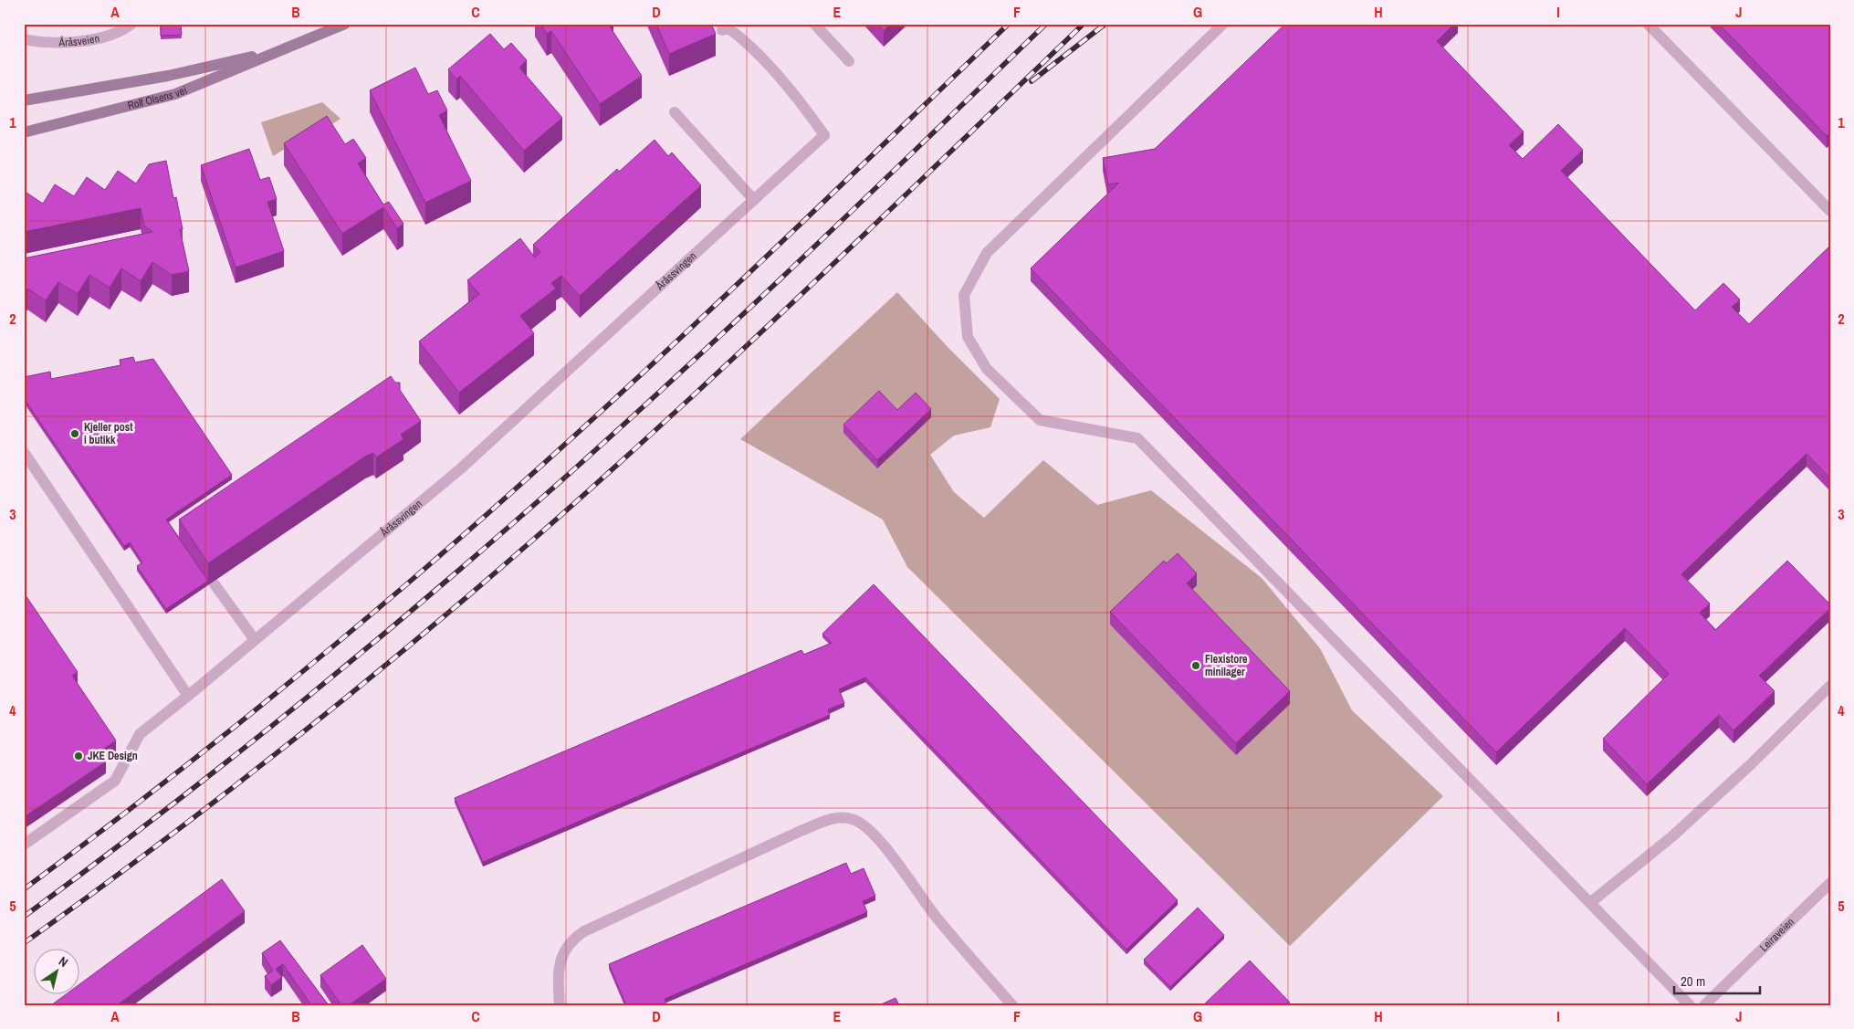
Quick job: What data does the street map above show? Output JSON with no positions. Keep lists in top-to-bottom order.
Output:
{
  "streets": {
    "main road": ["Rolf Olsens vei"],
    "street": ["Åråsveien", "Åråssvingen", "Leiraveien"]
  },
  "places": ["Kjeller post i butikk", "Flexistore minilager", "JKE Design"],
  "scale_bar": "20 m",
  "north": "top right",
  "grid": {
    "columns": [
      "A",
      "B",
      "C",
      "D",
      "E",
      "F",
      "G",
      "H",
      "I",
      "J"
    ],
    "rows": [
      "1",
      "2",
      "3",
      "4",
      "5"
    ]
  }
}
